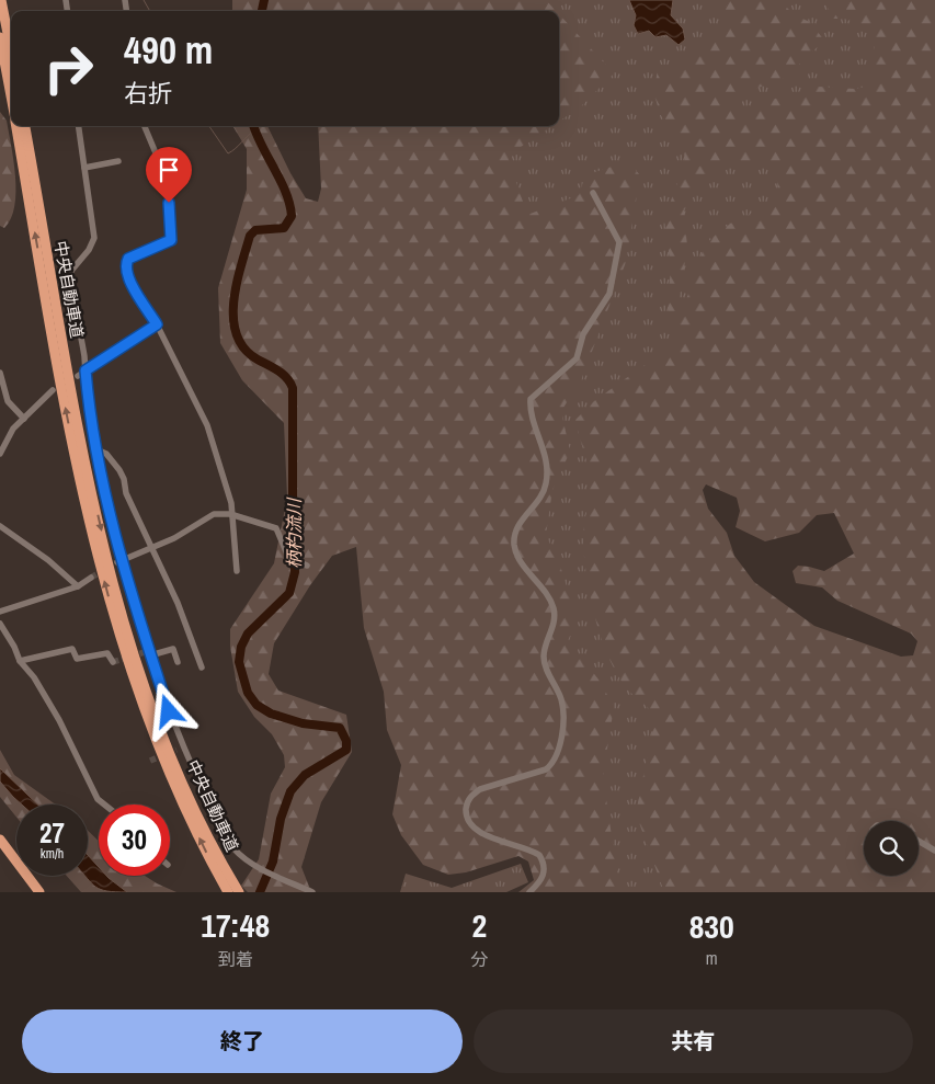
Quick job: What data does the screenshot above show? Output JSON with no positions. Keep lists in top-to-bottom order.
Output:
{
  "streets": {
    "highway": ["中央自動車道"]
  },
  "water": ["柄杓流川"],
  "page": {
    "turn": ["490 m", "右折"],
    "speed": "27 km/h",
    "limit": "30",
    "eta": [
      "17:48",
      "到着",
      "2",
      "分",
      "830",
      "m"
    ],
    "buttons": ["終了", "共有"]
  }
}
